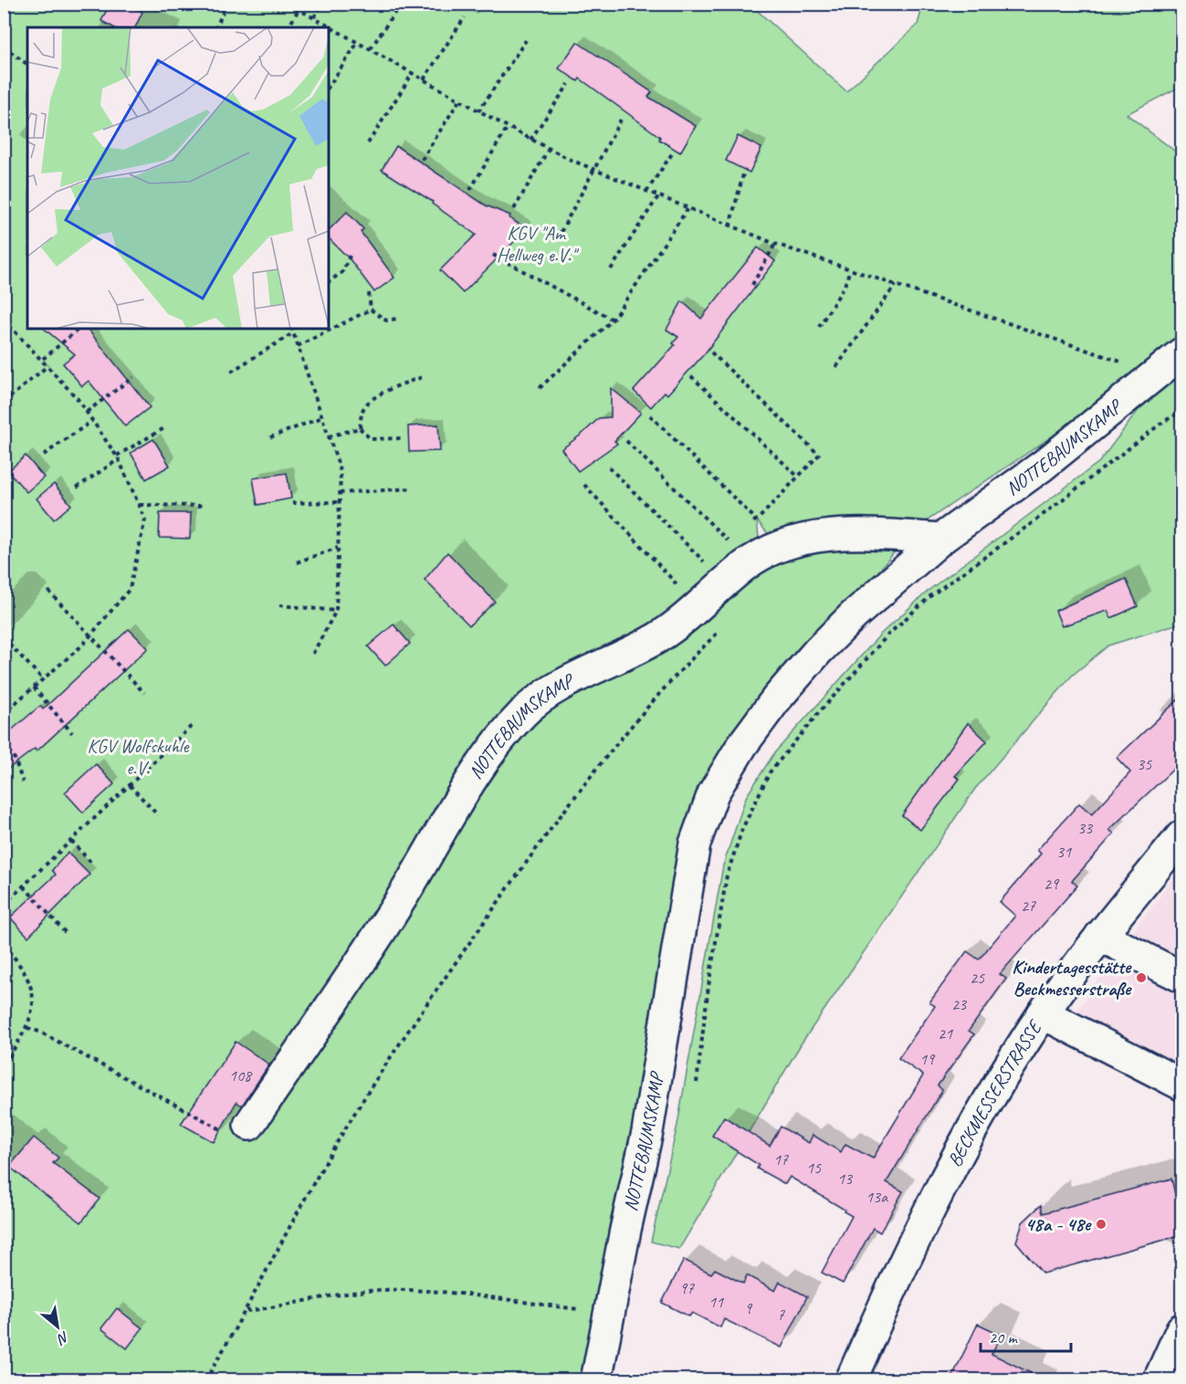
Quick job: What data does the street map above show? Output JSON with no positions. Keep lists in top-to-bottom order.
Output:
{
  "streets": {
    "street": ["NOTTEBAUMSKAMP", "BECKMESSERSTRASSE"]
  },
  "parks": ["KGV \"Am Hellweg e.V.\"", "KGV Wolfskuhle e.V."],
  "places": ["Kindertagesstätte Beckmesserstraße", "48a - 48e"],
  "house_numbers": [
    "35",
    "33",
    "31",
    "29",
    "27",
    "25",
    "23",
    "21",
    "19",
    "108",
    "17",
    "15",
    "13",
    "13a",
    "97",
    "11",
    "9",
    "7"
  ],
  "scale_bar": "20 m",
  "north": "bottom right"
}
